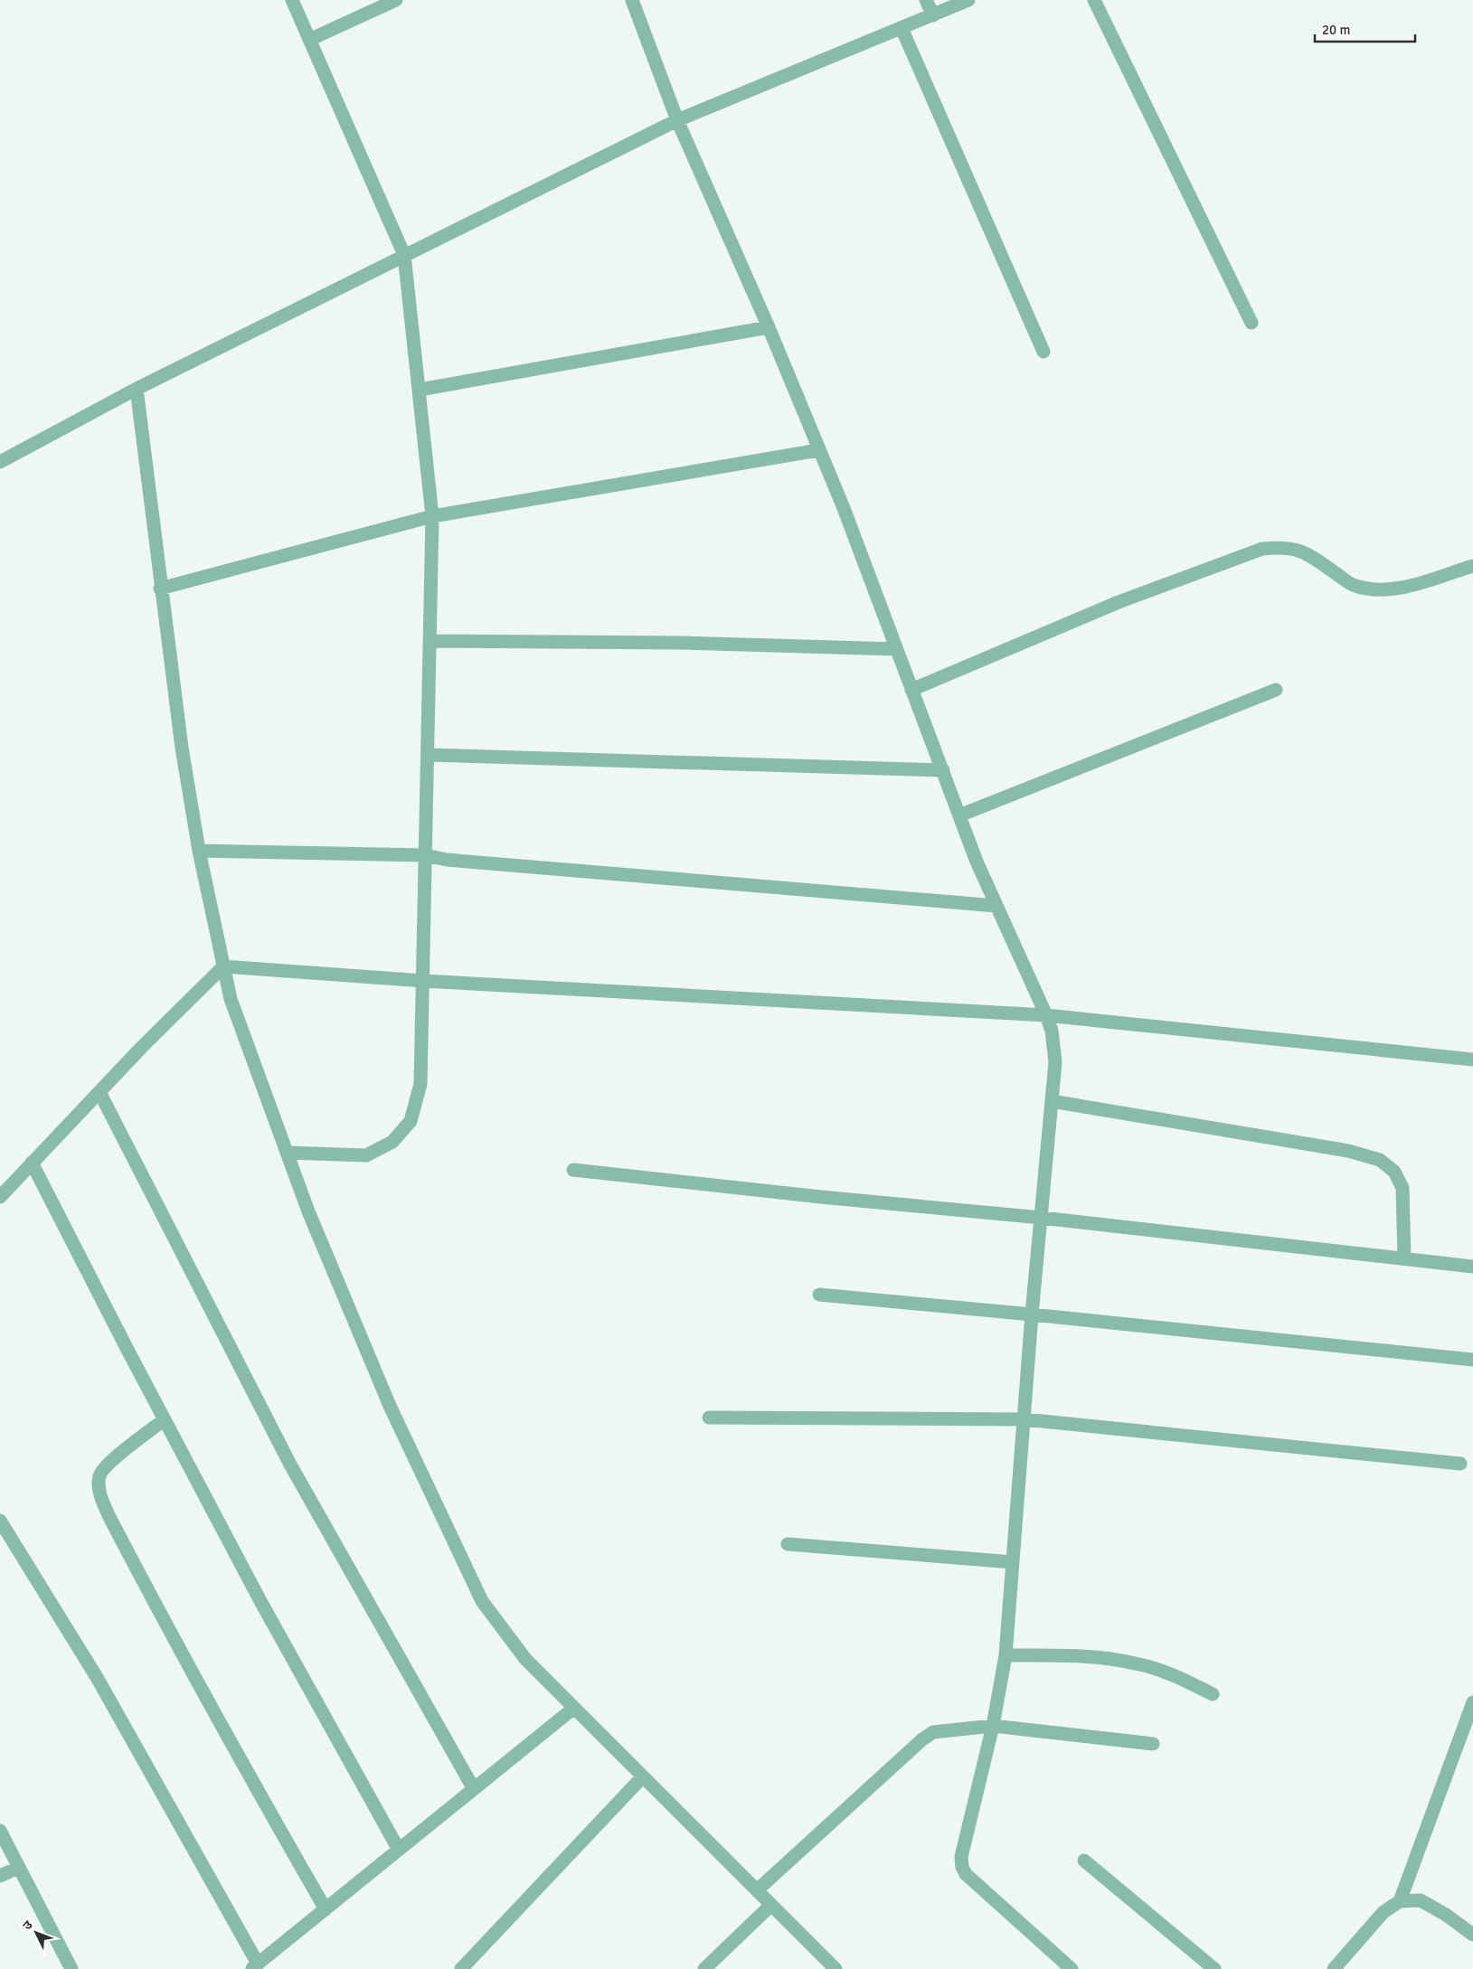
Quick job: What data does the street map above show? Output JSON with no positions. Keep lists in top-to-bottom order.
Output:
{
  "scale_bar": "20 m",
  "north": "top left"
}
